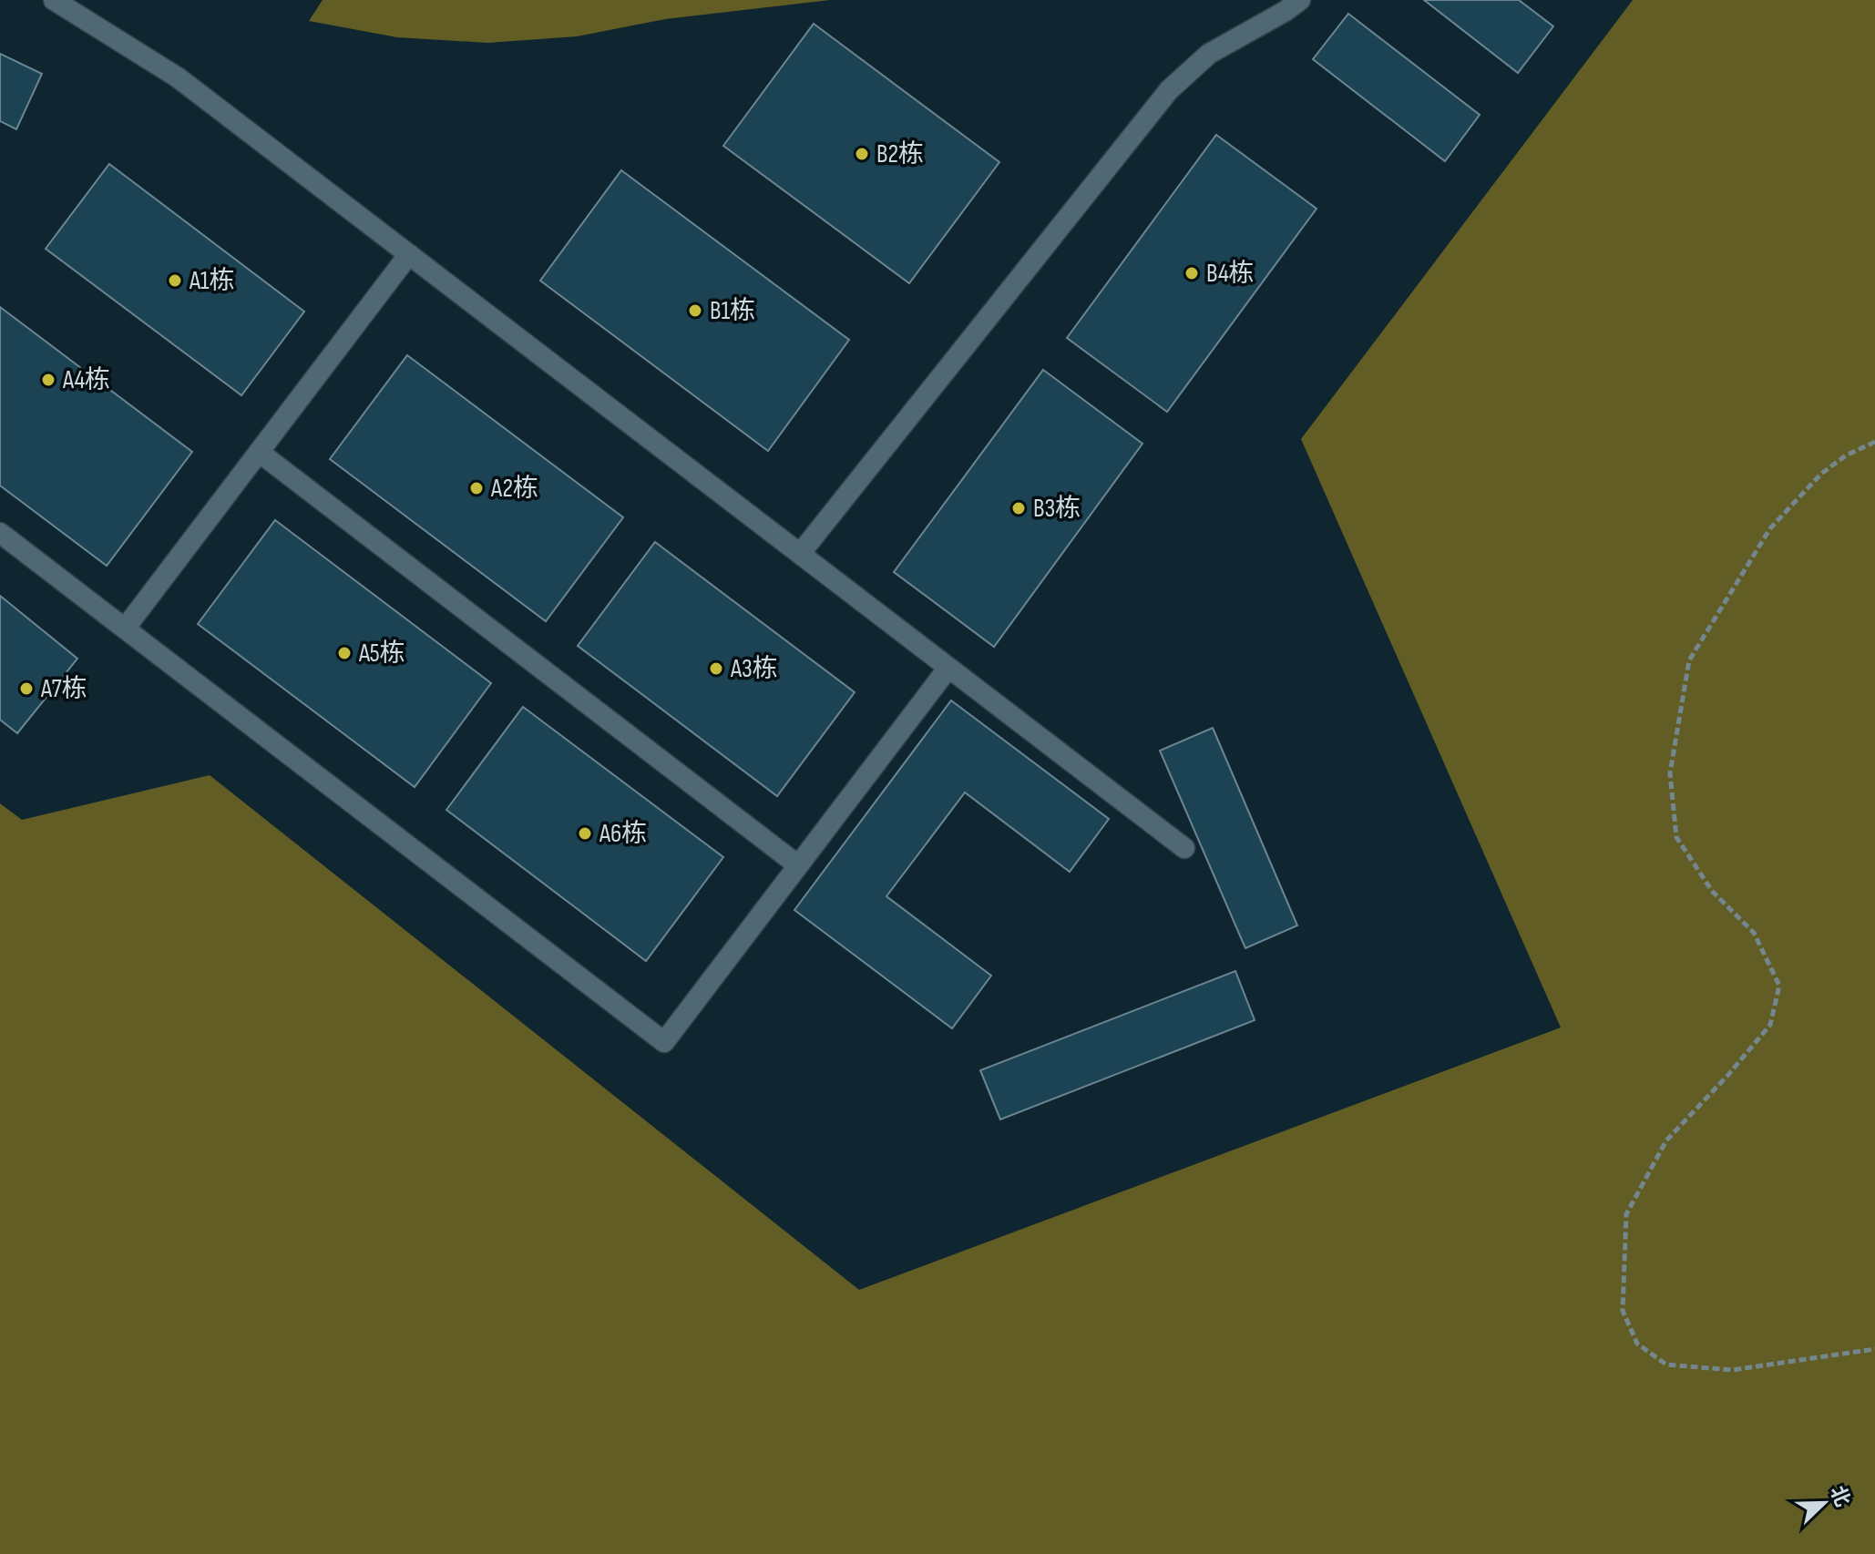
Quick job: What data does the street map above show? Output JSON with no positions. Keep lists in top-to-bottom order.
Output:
{
  "places": [
    "B2栋",
    "B4栋",
    "A1栋",
    "B1栋",
    "A4栋",
    "A2栋",
    "B3栋",
    "A5栋",
    "A3栋",
    "A7栋",
    "A6栋"
  ],
  "north": "top right"
}
